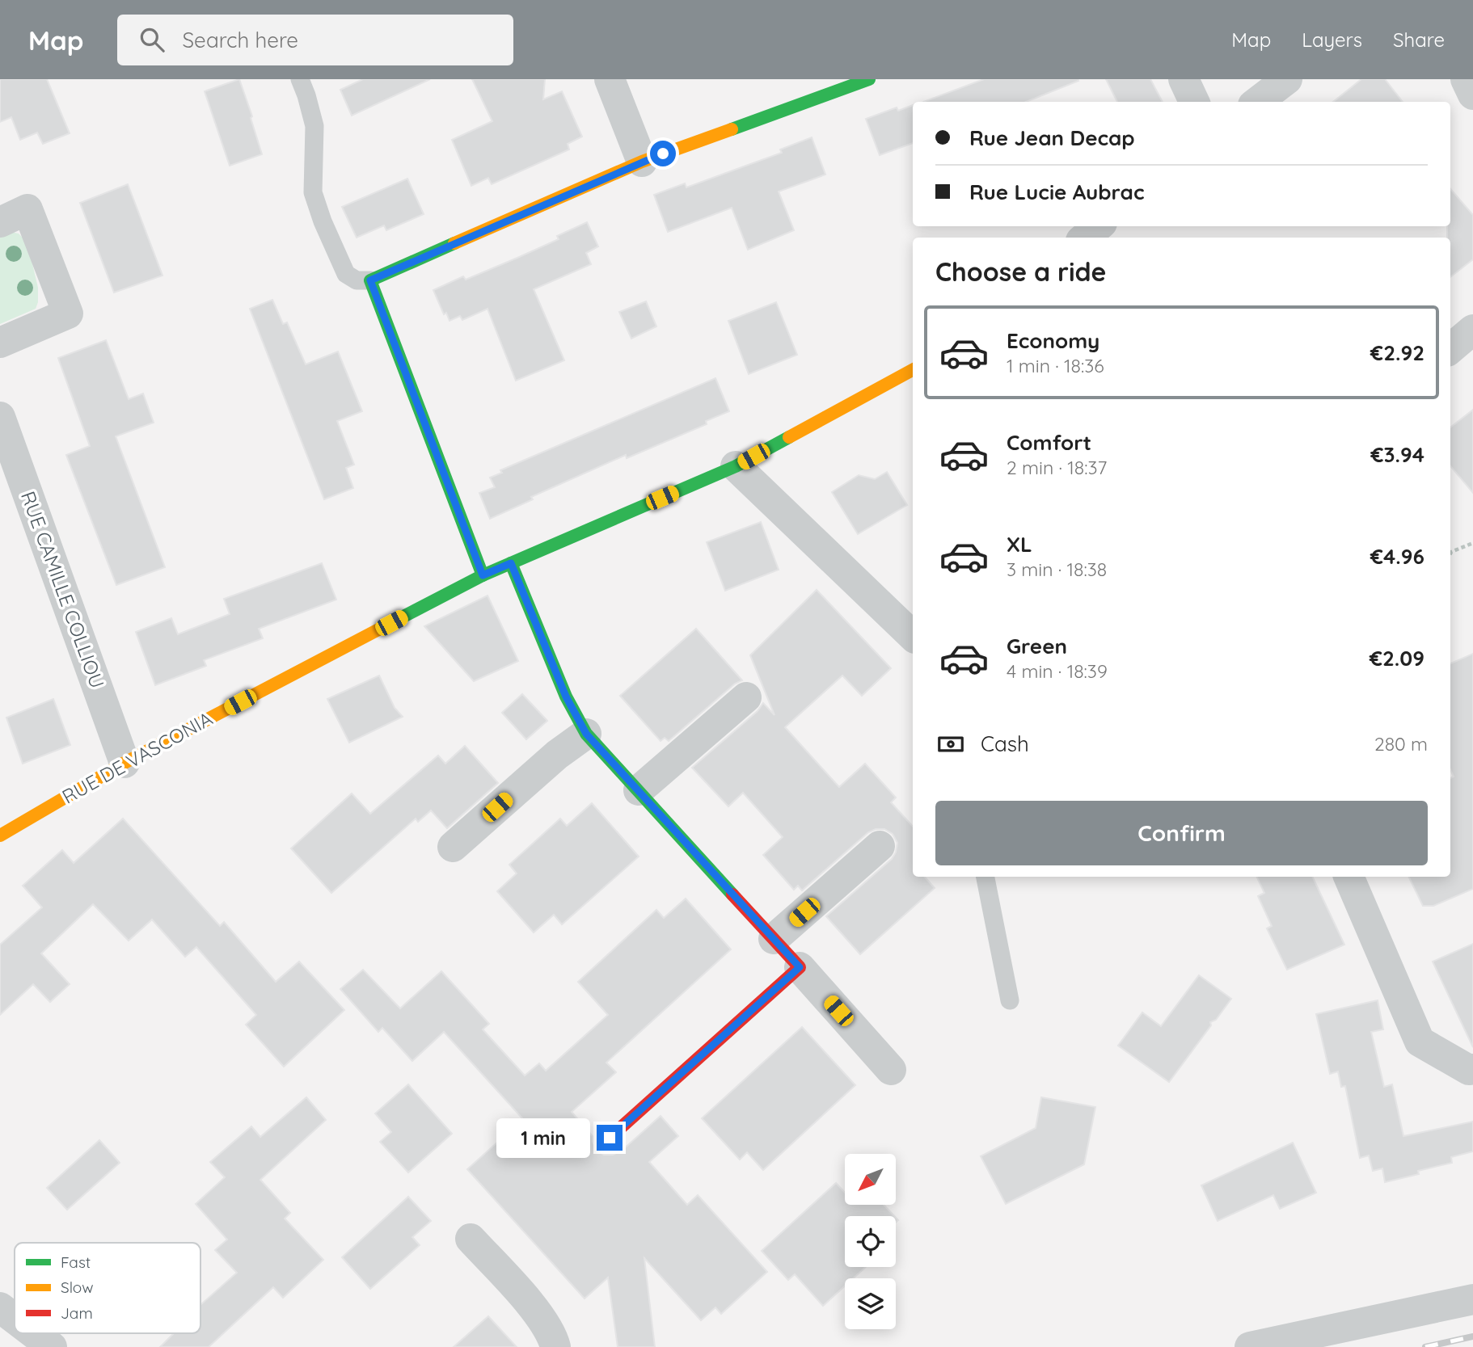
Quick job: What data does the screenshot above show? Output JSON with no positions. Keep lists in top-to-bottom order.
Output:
{
  "streets": {
    "street": ["RUE CAMILLE COLLIOU", "RUE DE VASCONIA"]
  },
  "crossings": [
    ["RUE CAMILLE COLLIOU", "RUE DE VASCONIA"]
  ],
  "legend": ["Fast", "Slow", "Jam"],
  "north": "bottom left",
  "page": {
    "header": "Map",
    "search": "Search here",
    "nav": ["Map", "Layers", "Share"],
    "banner": ["Rue Jean Decap", "Rue Lucie Aubrac"],
    "heading": "Choose a ride",
    "list": [
      {
        "name": "Economy",
        "note": "1 min · 18:36",
        "value": "€2.92"
      },
      {
        "name": "Comfort",
        "note": "2 min · 18:37",
        "value": "€3.94"
      },
      {
        "name": "XL",
        "note": "3 min · 18:38",
        "value": "€4.96"
      },
      {
        "name": "Green",
        "note": "4 min · 18:39",
        "value": "€2.09"
      }
    ],
    "pay": ["Cash", "280 m"],
    "buttons": "Confirm",
    "bubble": "1 min"
  }
}
